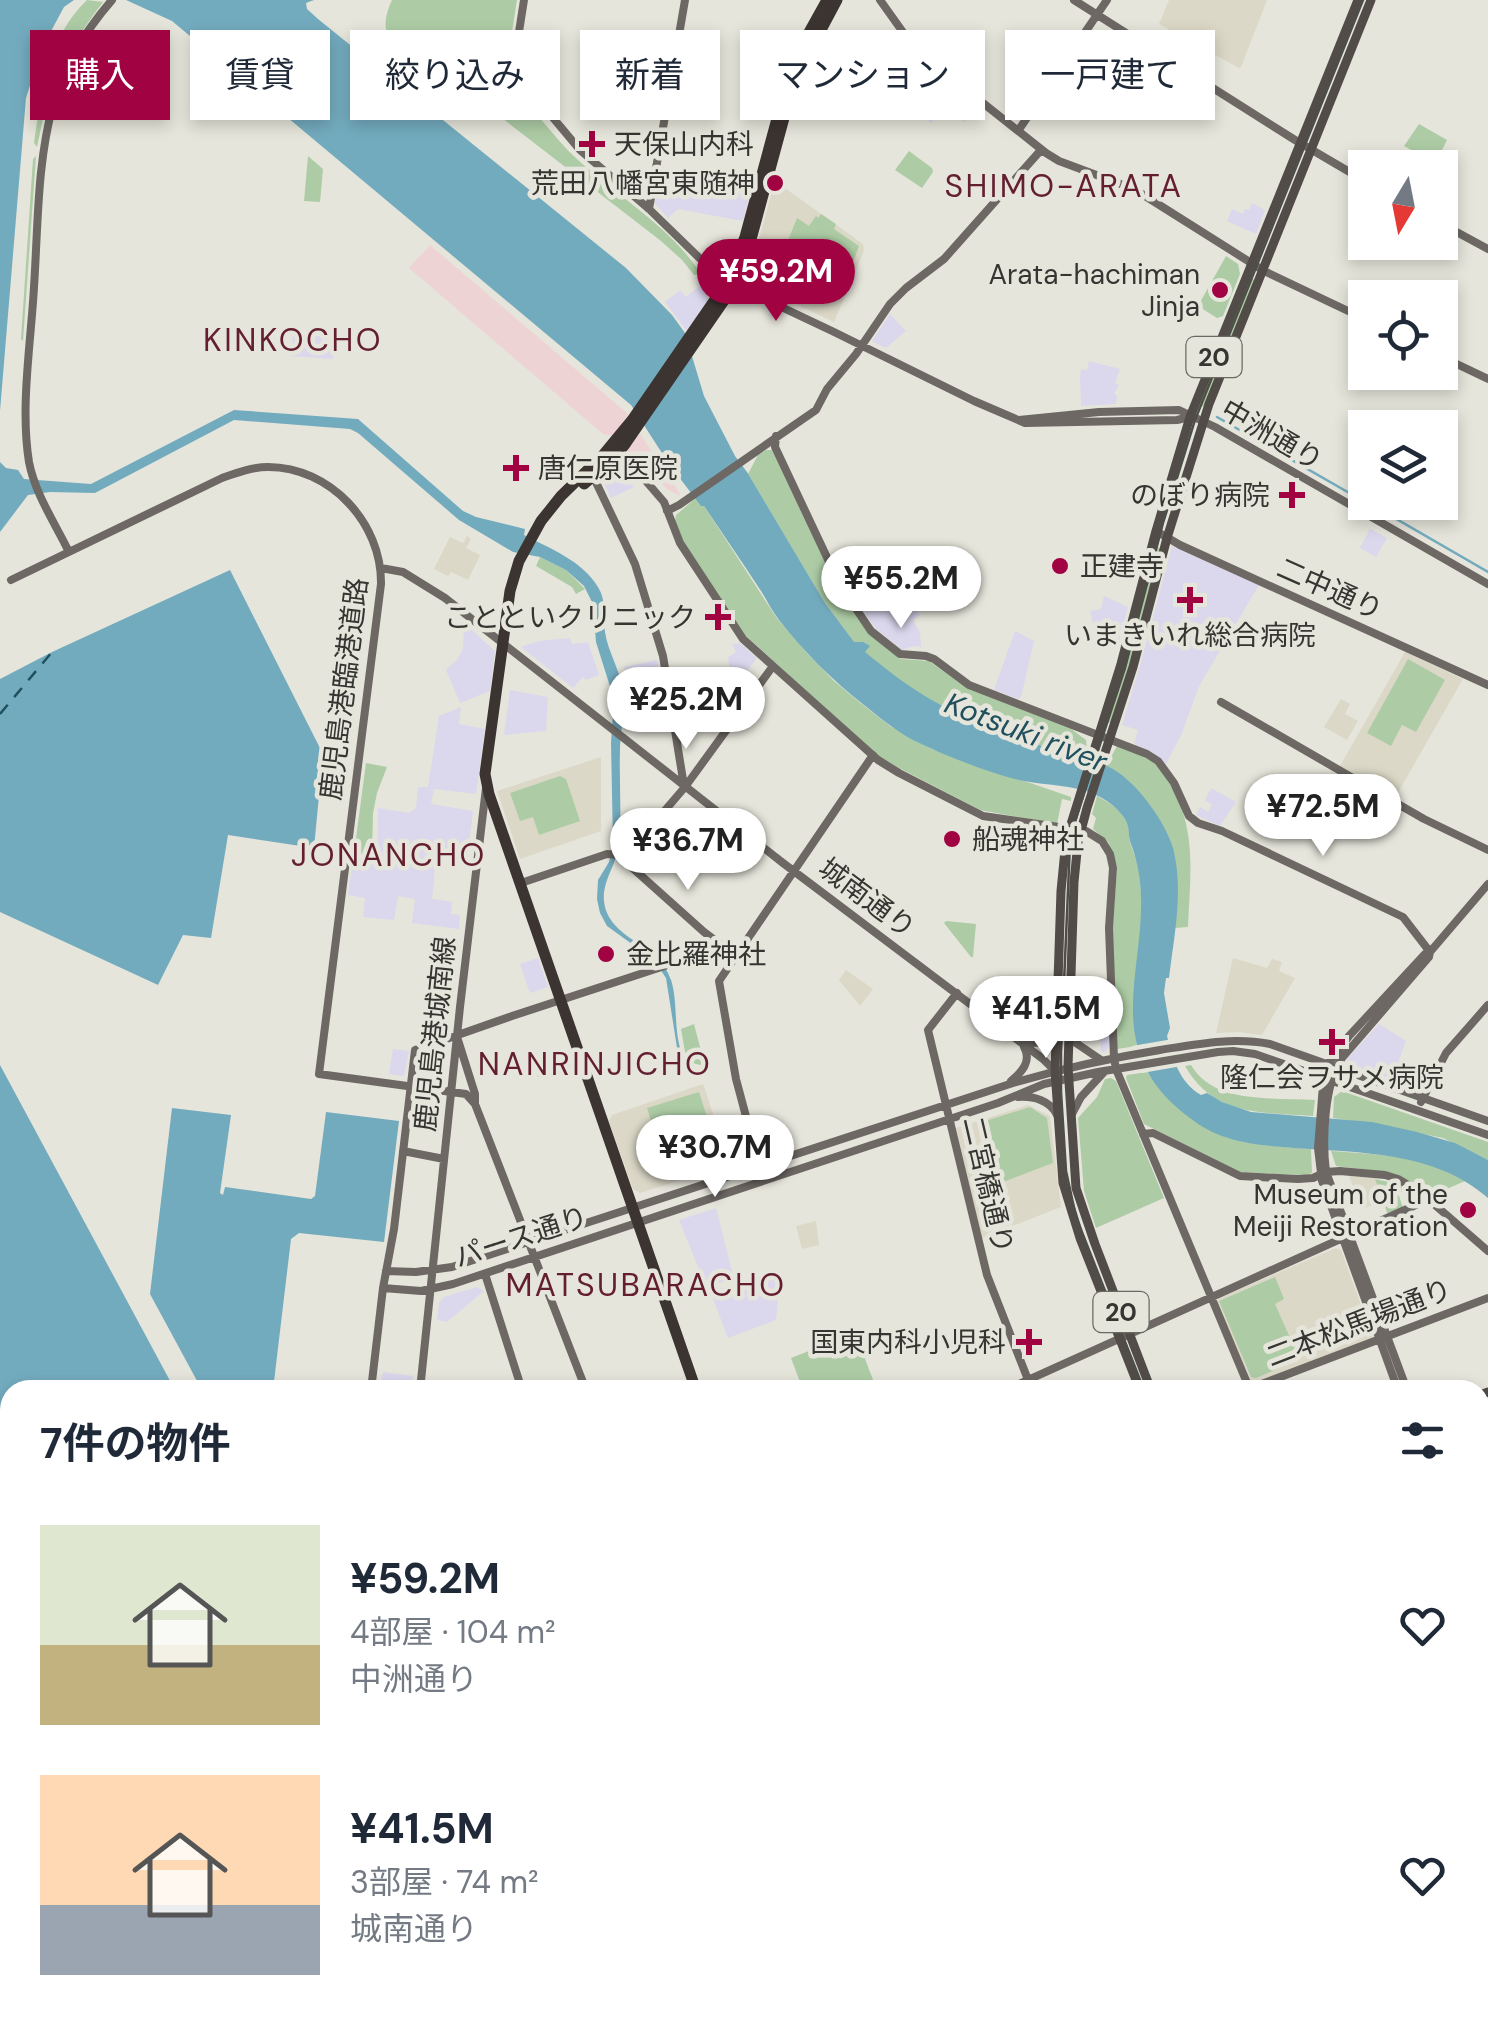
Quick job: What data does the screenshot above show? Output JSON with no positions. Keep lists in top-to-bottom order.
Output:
{
  "streets": {
    "main road": ["20"],
    "street": [
      "中洲通り",
      "二中通り",
      "鹿児島港臨港道路",
      "城南通り",
      "鹿児島港城南線",
      "二宮橋通り",
      "パース通り",
      "二本松馬場通り"
    ]
  },
  "crossings": [
    ["20", "中洲通り"],
    ["20", "二中通り"],
    ["20", "城南通り"],
    ["20", "パース通り"],
    ["鹿児島港臨港道路", "城南通り"],
    ["城南通り", "二宮橋通り"],
    ["城南通り", "パース通り"],
    ["鹿児島港城南線", "パース通り"],
    ["二宮橋通り", "パース通り"]
  ],
  "districts": [
    "SHIMO-ARATA",
    "KINKOCHO",
    "JONANCHO",
    "NANRINJICHO",
    "MATSUBARACHO"
  ],
  "water": ["Kotsuki river"],
  "places": {
    "health": [
      "天保山内科",
      "唐仁原医院",
      "のぼり病院",
      "いまきいれ総合病院",
      "ことといクリニック",
      "隆仁会ヲサメ病院",
      "国東内科小児科"
    ],
    "other": [
      "荒田八幡宮東随神",
      "Arata-hachiman Jinja",
      "正建寺",
      "船魂神社",
      "金比羅神社",
      "Museum of the Meiji Restoration"
    ]
  },
  "north": "bottom",
  "page": {
    "chip": [
      "購入",
      "賃貸",
      "絞り込み",
      "新着",
      "マンション",
      "一戸建て"
    ],
    "price": [
      "¥59.2M",
      "¥55.2M",
      "¥25.2M",
      "¥72.5M",
      "¥36.7M",
      "¥41.5M",
      "¥30.7M"
    ],
    "heading": "7件の物件",
    "list": [
      {
        "name": "¥59.2M",
        "note": "4部屋 · 104 m² · 中洲通り"
      },
      {
        "name": "¥41.5M",
        "note": "3部屋 · 74 m² · 城南通り"
      }
    ]
  }
}
